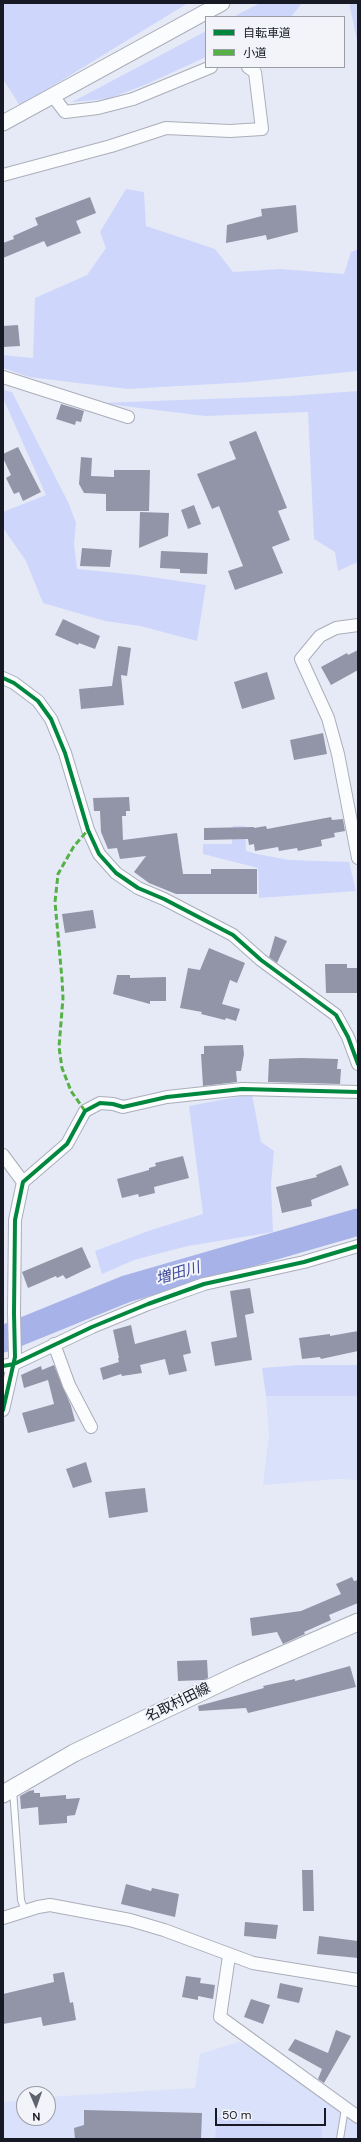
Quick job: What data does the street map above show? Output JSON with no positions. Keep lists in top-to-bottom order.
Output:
{
  "streets": {
    "main road": ["名取村田線"]
  },
  "water": ["増田川"],
  "legend": ["自転車道", "小道"],
  "scale_bar": "50 m",
  "north": "bottom"
}
